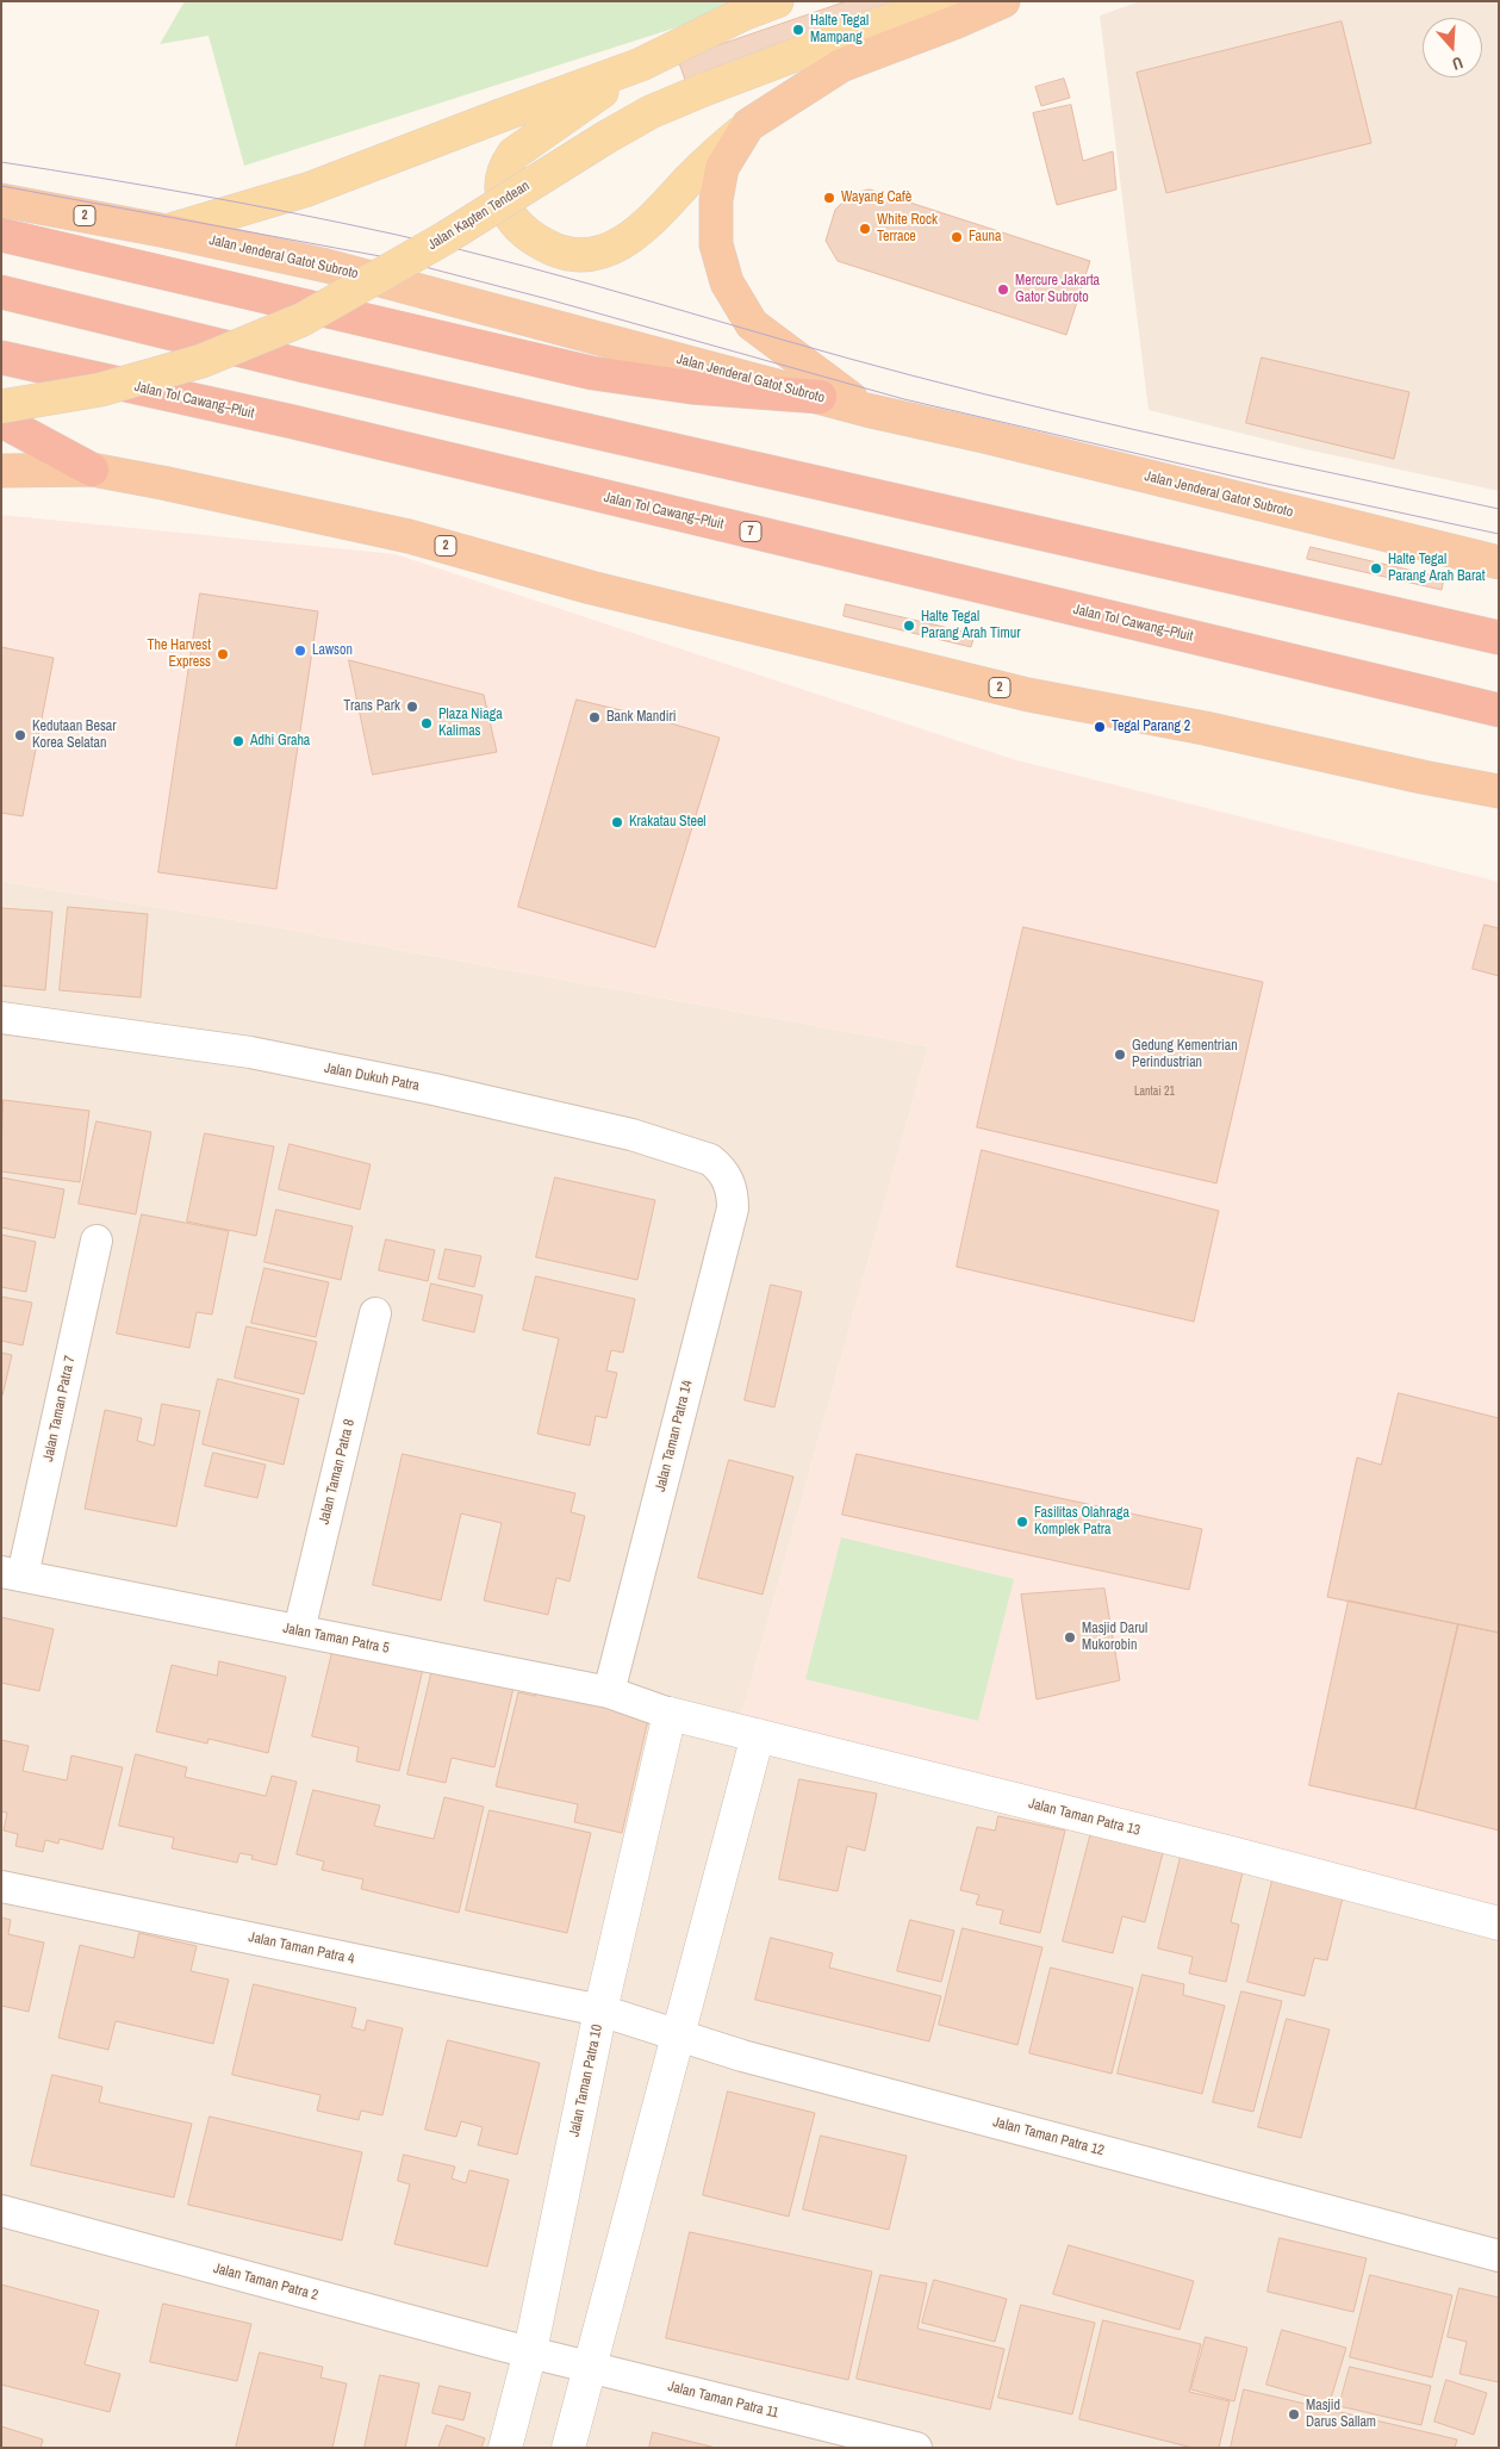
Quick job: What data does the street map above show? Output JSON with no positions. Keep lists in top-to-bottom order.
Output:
{
  "streets": {
    "highway": [
      "2",
      "Jalan Jenderal Gatot Subroto",
      "Jalan Tol Cawang–Pluit",
      "7"
    ],
    "main road": ["Jalan Kapten Tendean"],
    "street": [
      "Jalan Dukuh Patra",
      "Jalan Taman Patra 7",
      "Jalan Taman Patra 14",
      "Jalan Taman Patra 8",
      "Jalan Taman Patra 5",
      "Jalan Taman Patra 13",
      "Jalan Taman Patra 4",
      "Jalan Taman Patra 10",
      "Jalan Taman Patra 12",
      "Jalan Taman Patra 2",
      "Jalan Taman Patra 11"
    ]
  },
  "crossings": [
    ["Jalan Dukuh Patra", "Jalan Taman Patra 14"],
    ["Jalan Taman Patra 7", "Jalan Taman Patra 5"],
    ["Jalan Taman Patra 14", "Jalan Taman Patra 5"],
    ["Jalan Taman Patra 8", "Jalan Taman Patra 5"],
    ["Jalan Taman Patra 5", "Jalan Taman Patra 13"],
    ["Jalan Taman Patra 5", "Jalan Taman Patra 10"],
    ["Jalan Taman Patra 13", "Jalan Taman Patra 10"],
    ["Jalan Taman Patra 4", "Jalan Taman Patra 10"],
    ["Jalan Taman Patra 4", "Jalan Taman Patra 12"],
    ["Jalan Taman Patra 10", "Jalan Taman Patra 12"],
    ["Jalan Taman Patra 10", "Jalan Taman Patra 2"],
    ["Jalan Taman Patra 10", "Jalan Taman Patra 11"],
    ["Jalan Taman Patra 2", "Jalan Taman Patra 11"]
  ],
  "places": [
    "Halte Tegal Mampang",
    "Wayang Cafè",
    "White Rock Terrace",
    "Fauna",
    "Mercure Jakarta Gator Subroto",
    "Halte Tegal Parang Arah Barat",
    "Halte Tegal Parang Arah Timur",
    "Lawson",
    "The Harvest Express",
    "Trans Park",
    "Bank Mandiri",
    "Plaza Niaga Kalimas",
    "Tegal Parang 2",
    "Kedutaan Besar Korea Selatan",
    "Adhi Graha",
    "Krakatau Steel",
    "Gedung Kementrian Perindustrian",
    "Fasilitas Olahraga Komplek Patra",
    "Masjid Darul Mukorobin",
    "Masjid Darus Sallam"
  ],
  "house_numbers": ["Lantai 21"],
  "north": "bottom"
}
